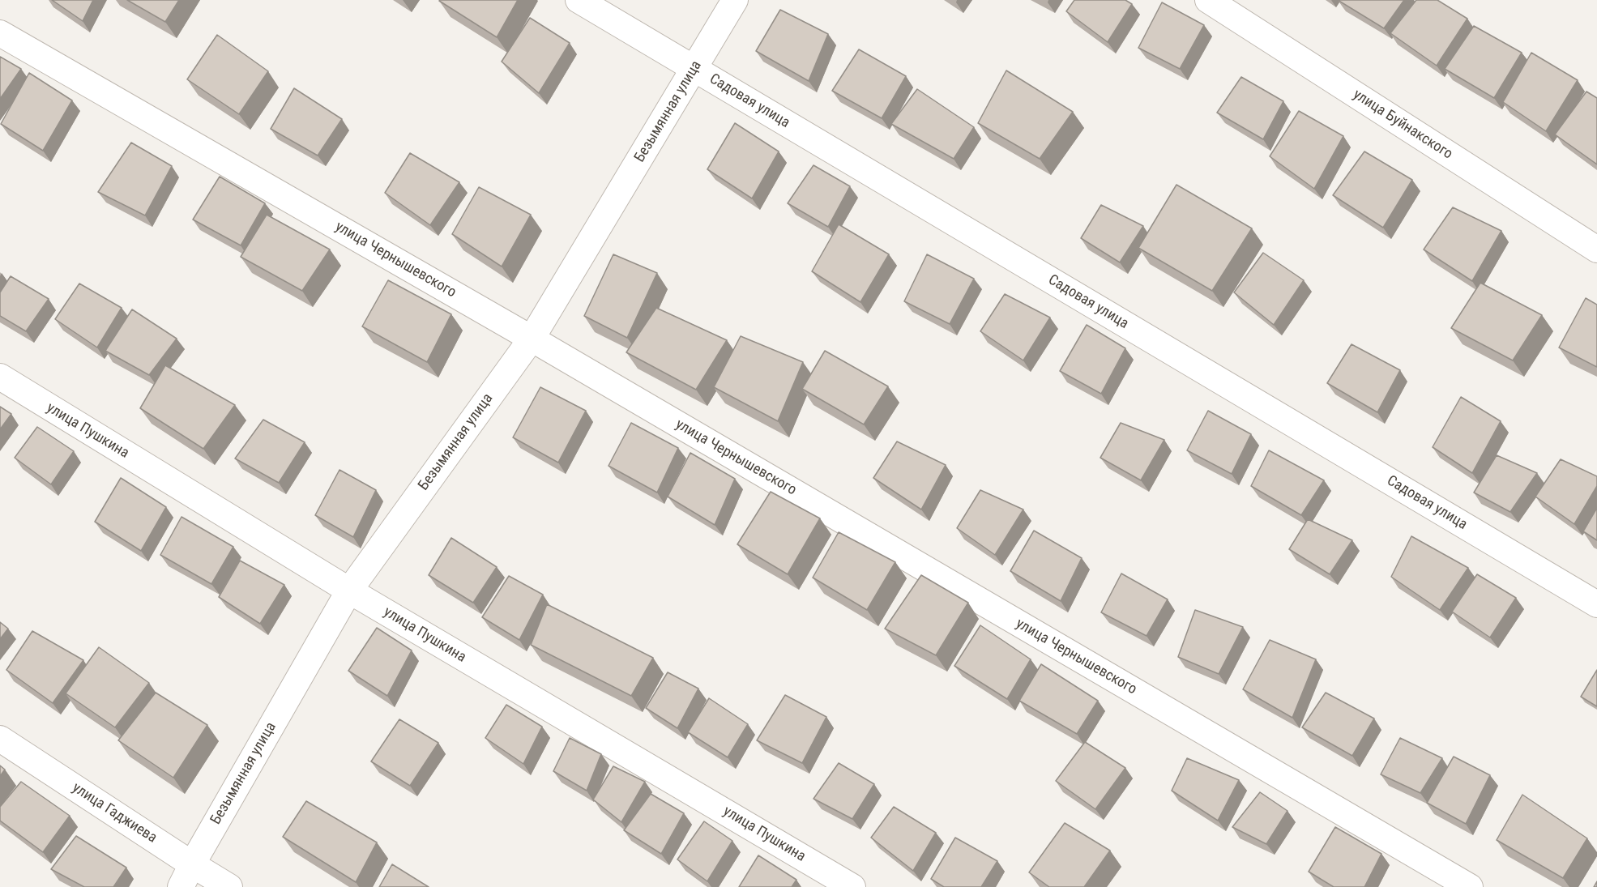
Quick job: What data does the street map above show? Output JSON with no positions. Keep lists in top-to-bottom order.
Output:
{
  "streets": {
    "street": [
      "Садовая улица",
      "Безымянная улица",
      "улица Буйнакского",
      "улица Чернышевского",
      "улица Пушкина",
      "улица Гаджиева"
    ]
  },
  "crossings": [
    ["Садовая улица", "Безымянная улица"],
    ["Безымянная улица", "улица Чернышевского"],
    ["Безымянная улица", "улица Пушкина"],
    ["Безымянная улица", "улица Гаджиева"]
  ]
}
